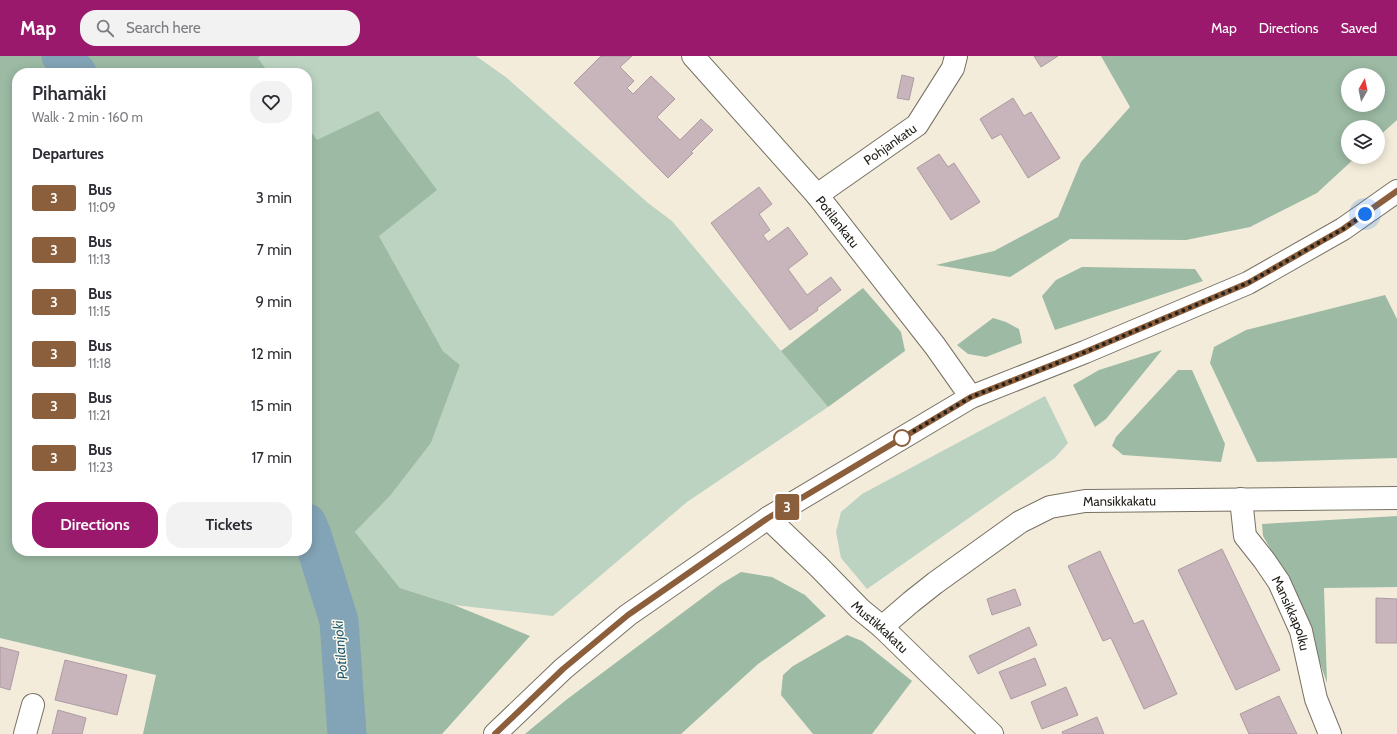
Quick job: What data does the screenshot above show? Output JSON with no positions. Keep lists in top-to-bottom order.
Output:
{
  "streets": {
    "street": [
      "Pohjankatu",
      "Potilankatu",
      "Mansikkakatu",
      "Mansikkapolku",
      "Mustikkakatu"
    ]
  },
  "crossings": [
    ["Pohjankatu", "Potilankatu"],
    ["Mansikkakatu", "Mansikkapolku"],
    ["Mansikkakatu", "Mustikkakatu"]
  ],
  "water": ["Potilanjoki"],
  "lines": ["bus line 3"],
  "north": "top",
  "page": {
    "header": "Map",
    "search": "Search here",
    "nav": ["Map", "Directions", "Saved"],
    "on_map": "3",
    "heading": [
      ["Pihamäki", "Walk · 2 min · 160 m"],
      "Departures"
    ],
    "list": [
      {
        "mark": "3",
        "name": "Bus",
        "note": "11:09",
        "value": "3 min"
      },
      {
        "mark": "3",
        "name": "Bus",
        "note": "11:13",
        "value": "7 min"
      },
      {
        "mark": "3",
        "name": "Bus",
        "note": "11:15",
        "value": "9 min"
      },
      {
        "mark": "3",
        "name": "Bus",
        "note": "11:18",
        "value": "12 min"
      },
      {
        "mark": "3",
        "name": "Bus",
        "note": "11:21",
        "value": "15 min"
      },
      {
        "mark": "3",
        "name": "Bus",
        "note": "11:23",
        "value": "17 min"
      }
    ],
    "buttons": ["Directions", "Tickets"]
  }
}
